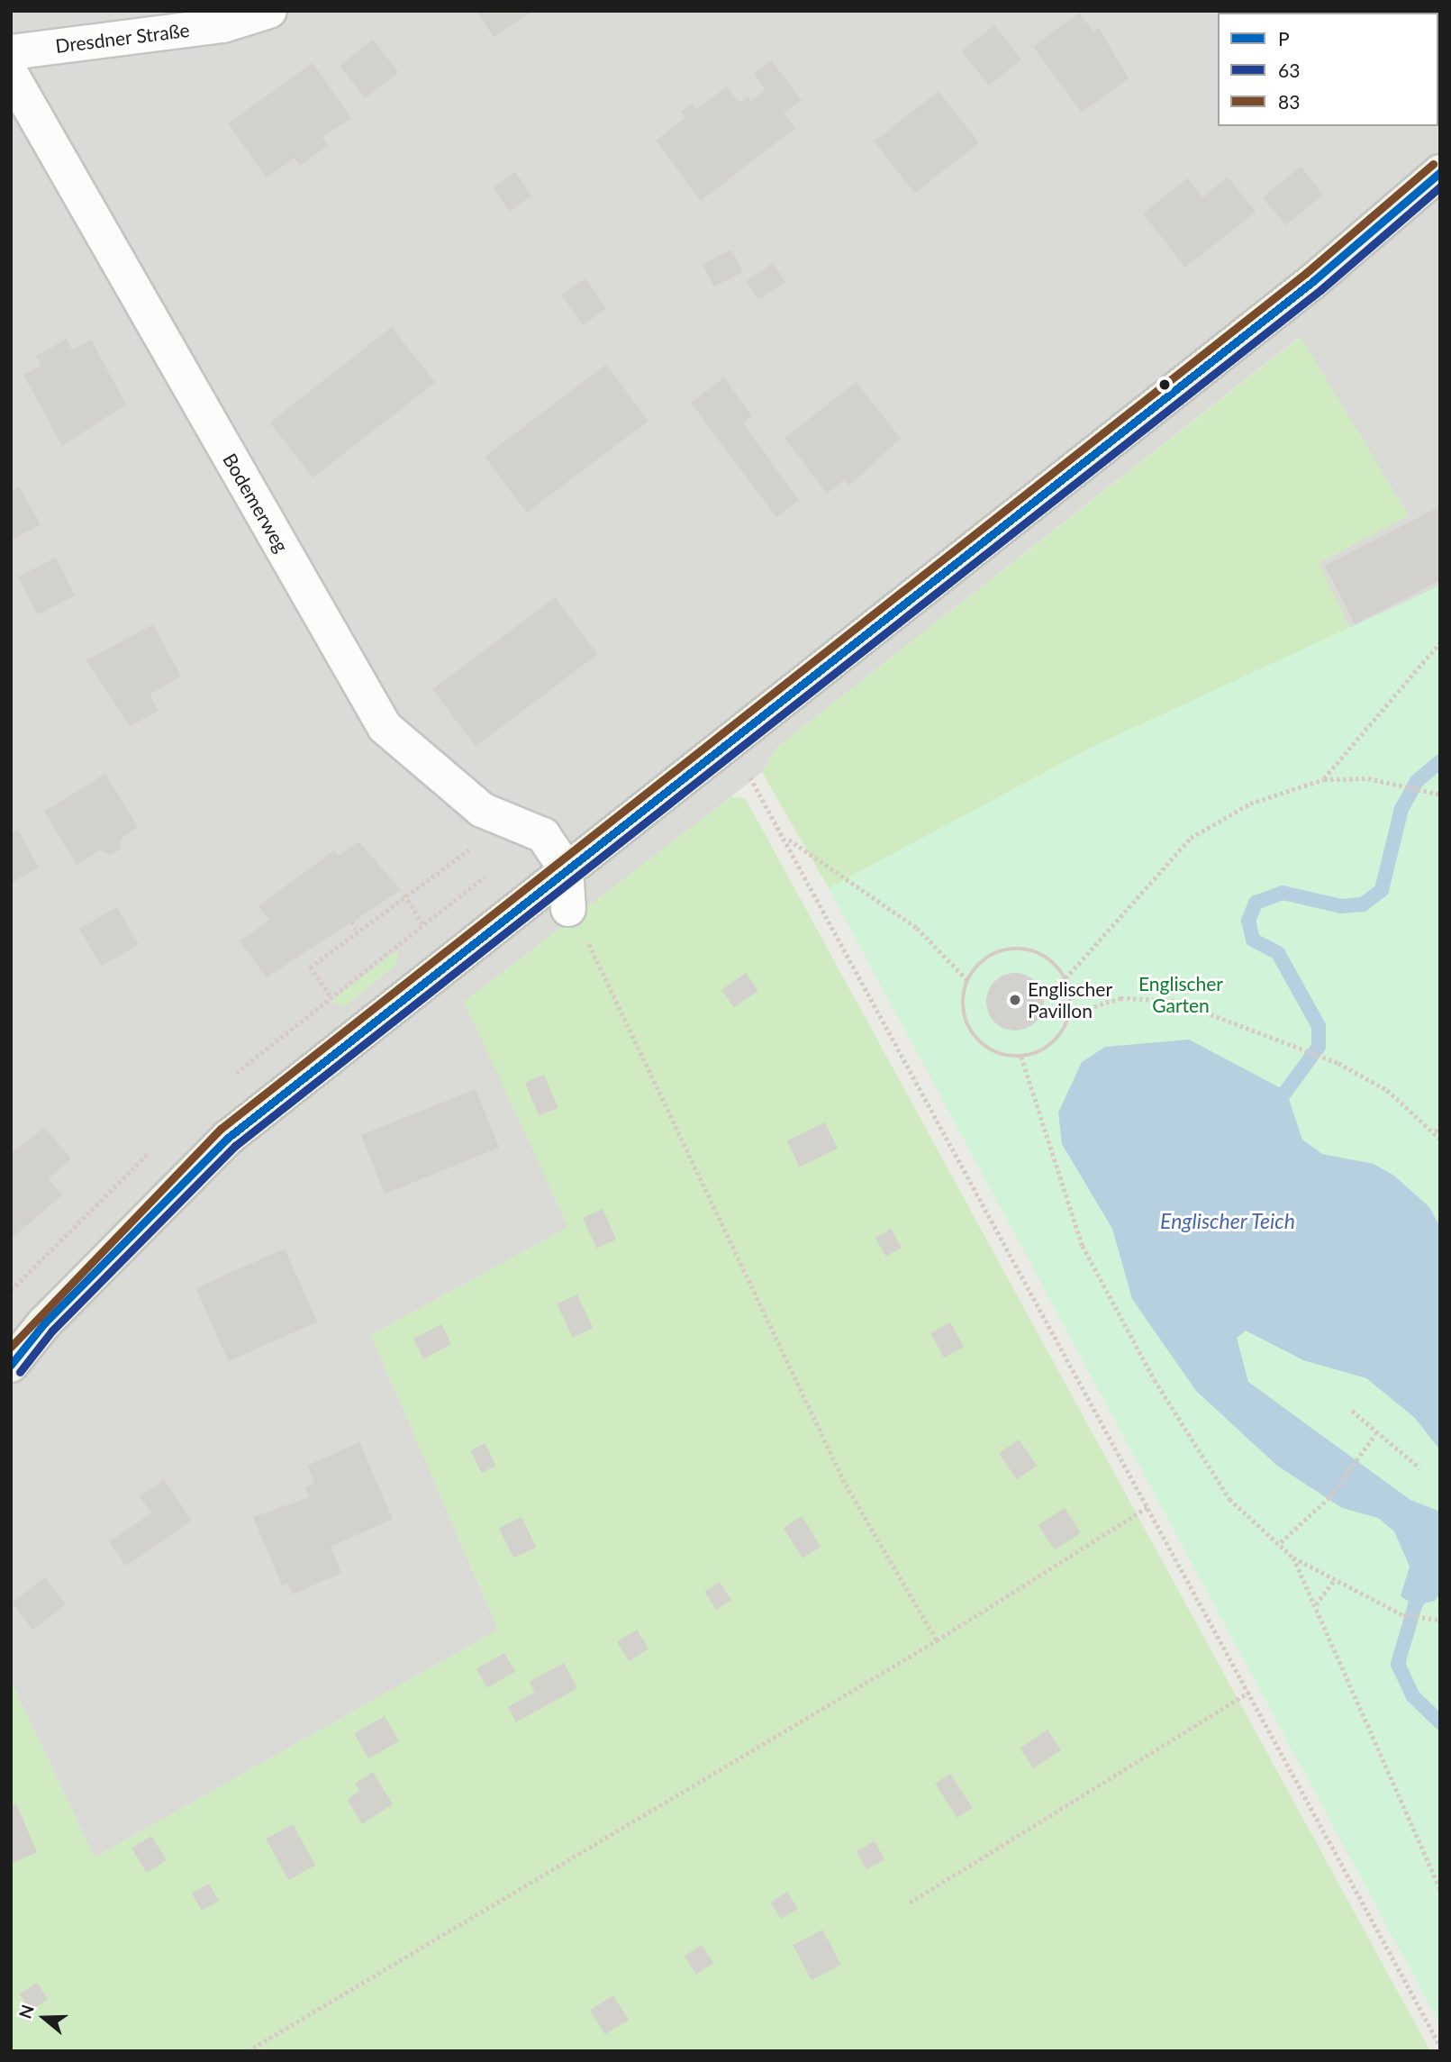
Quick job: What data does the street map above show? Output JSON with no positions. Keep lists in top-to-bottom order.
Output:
{
  "streets": {
    "street": ["Dresdner Straße", "Bodemerweg"]
  },
  "water": ["Englischer Teich"],
  "parks": ["Englischer Garten"],
  "places": ["Englischer Pavillon"],
  "lines": ["transit line 83", "transit line P", "transit line 63"],
  "legend": ["P", "63", "83"],
  "north": "left"
}
